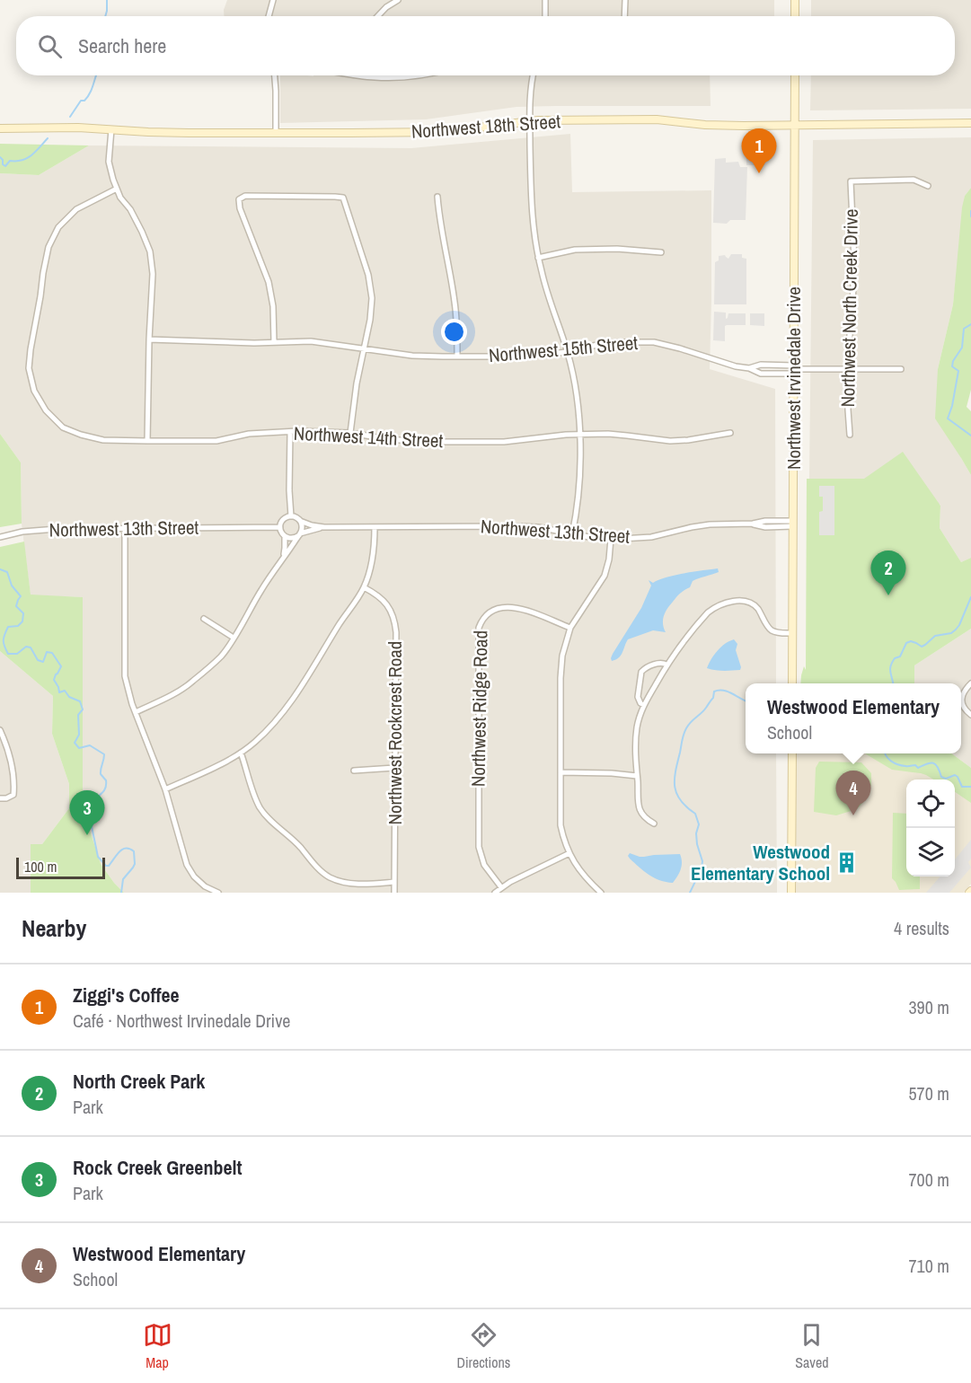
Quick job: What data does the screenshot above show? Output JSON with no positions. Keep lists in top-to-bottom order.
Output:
{
  "streets": {
    "main road": ["Northwest 18th Street", "Northwest Irvinedale Drive"],
    "street": [
      "Northwest North Creek Drive",
      "Northwest 15th Street",
      "Northwest 14th Street",
      "Northwest 13th Street",
      "Northwest Ridge Road",
      "Northwest Rockcrest Road"
    ]
  },
  "crossings": [
    ["Northwest 18th Street", "Northwest Irvinedale Drive"],
    ["Northwest North Creek Drive", "Northwest 15th Street"],
    ["Northwest 15th Street", "Northwest Irvinedale Drive"],
    ["Northwest Irvinedale Drive", "Northwest 13th Street"]
  ],
  "places": {
    "building": ["Westwood Elementary School"]
  },
  "scale_bar": "100 m",
  "page": {
    "search": "Search here",
    "pins": [
      "1",
      "2",
      "4",
      "3"
    ],
    "popup": ["Westwood Elementary", "School"],
    "scale": "100 m",
    "heading": ["Nearby", "4 results"],
    "list": [
      {
        "mark": "1",
        "name": "Ziggi's Coffee",
        "note": "Café · Northwest Irvinedale Drive",
        "value": "390 m"
      },
      {
        "mark": "2",
        "name": "North Creek Park",
        "note": "Park",
        "value": "570 m"
      },
      {
        "mark": "3",
        "name": "Rock Creek Greenbelt",
        "note": "Park",
        "value": "700 m"
      },
      {
        "mark": "4",
        "name": "Westwood Elementary",
        "note": "School",
        "value": "710 m"
      }
    ],
    "nav": ["Map", "Directions", "Saved"]
  }
}
